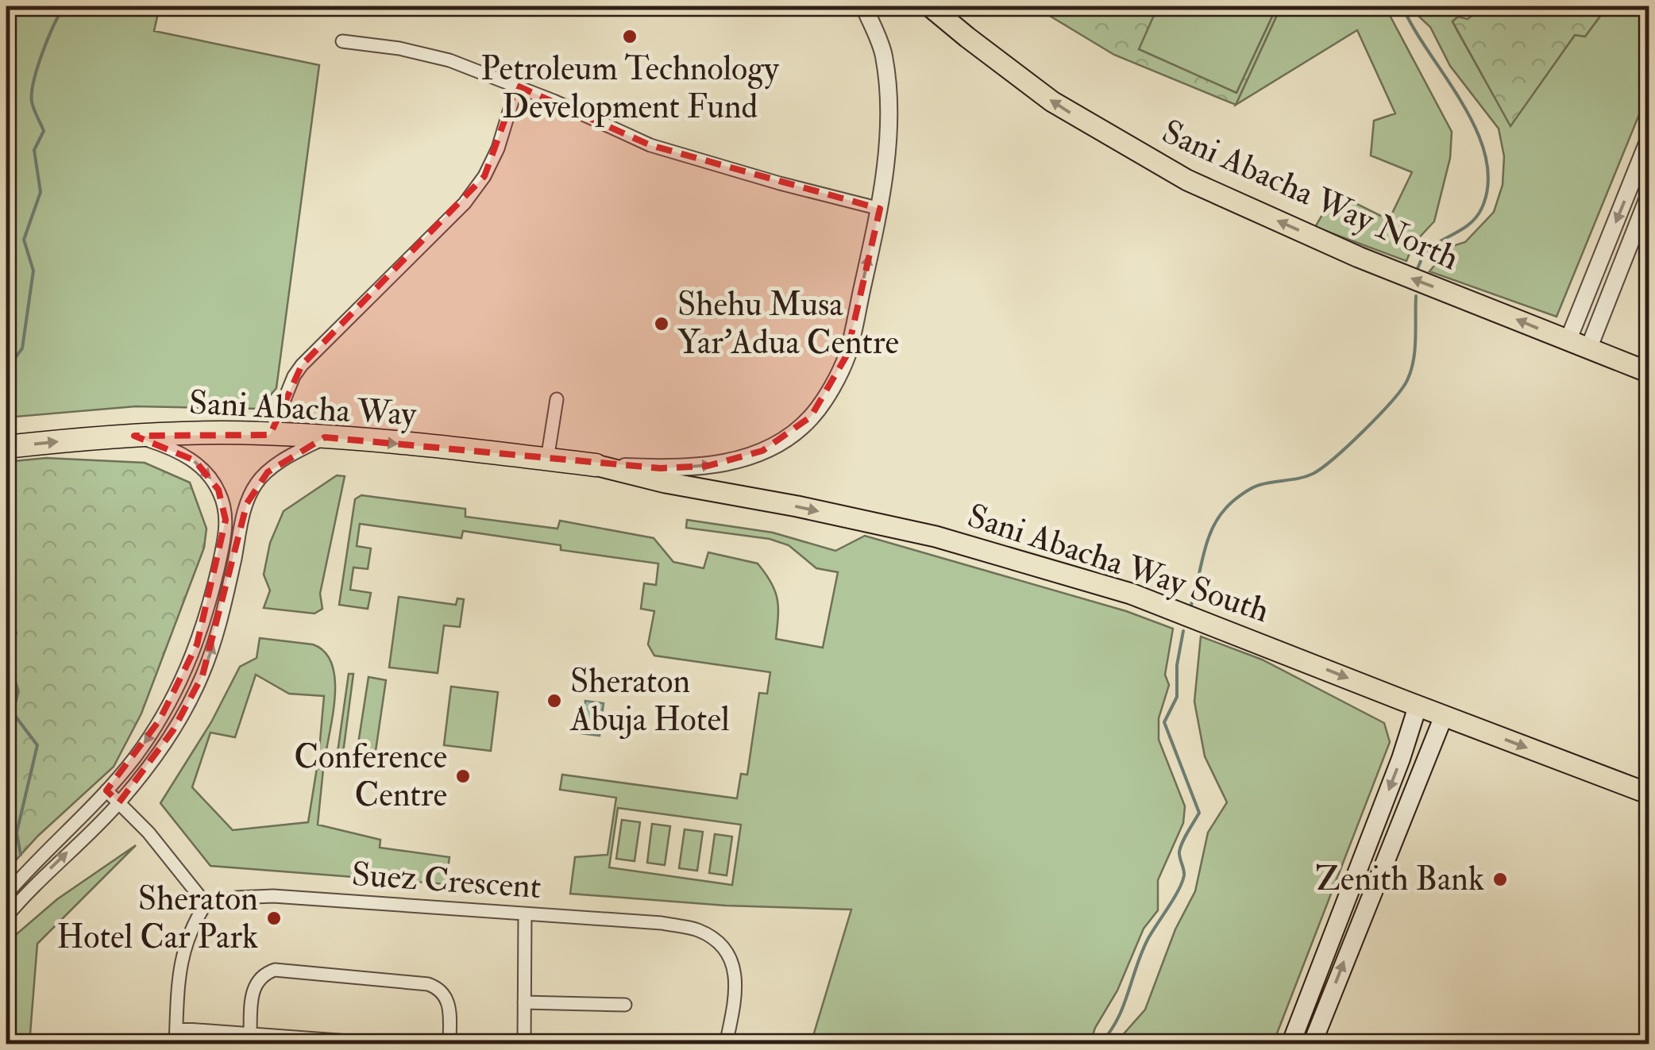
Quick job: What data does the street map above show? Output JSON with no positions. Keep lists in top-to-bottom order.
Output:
{
  "streets": {
    "highway": ["Sani Abacha Way North", "Sani Abacha Way", "Sani Abacha Way South"],
    "street": ["Suez Crescent"]
  },
  "crossings": [
    ["Sani Abacha Way", "Sani Abacha Way South"]
  ],
  "one_way": ["Sani Abacha Way North", "Sani Abacha Way", "Sani Abacha Way South"],
  "places": [
    "Petroleum Technology Development Fund",
    "Shehu Musa Yar’Adua Centre",
    "Sheraton Abuja Hotel",
    "Conference Centre",
    "Zenith Bank",
    "Sheraton Hotel Car Park"
  ]
}
